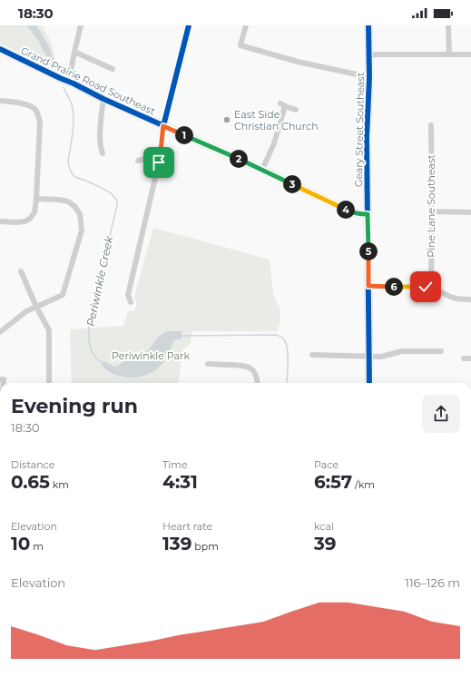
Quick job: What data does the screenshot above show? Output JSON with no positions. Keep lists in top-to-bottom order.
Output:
{
  "streets": {
    "main road": ["Grand Prairie Road Southeast", "Geary Street Southeast"],
    "street": ["Pine Lane Southeast"]
  },
  "crossings": [
    ["Grand Prairie Road Southeast", "Geary Street Southeast"]
  ],
  "water": ["Periwinkle Creek"],
  "parks": ["Periwinkle Park"],
  "places": ["East Side Christian Church"],
  "page": {
    "status": "18:30",
    "pins": [
      "1",
      "2",
      "3",
      "4",
      "5",
      "6"
    ],
    "heading": ["Evening run", "18:30"],
    "stats": [
      ["Distance", "0.65 km"],
      ["Time", "4:31"],
      ["Pace", "6:57 /km"],
      ["Elevation", "10 m"],
      ["Heart rate", "139 bpm"],
      ["kcal", "39"]
    ],
    "chart": ["Elevation", "116–126 m"]
  }
}
